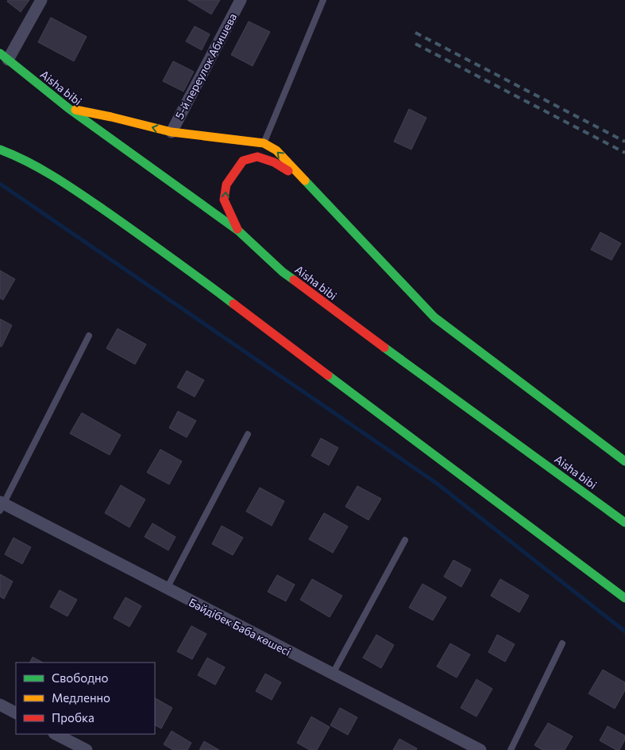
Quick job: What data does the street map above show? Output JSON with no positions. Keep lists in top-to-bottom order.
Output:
{
  "streets": {
    "main road": ["Aisha bibi"],
    "street": ["5-й переулок Абишева", "Бәйдібек Баба көшесі"]
  },
  "legend": ["Свободно", "Медленно", "Пробка"]
}
